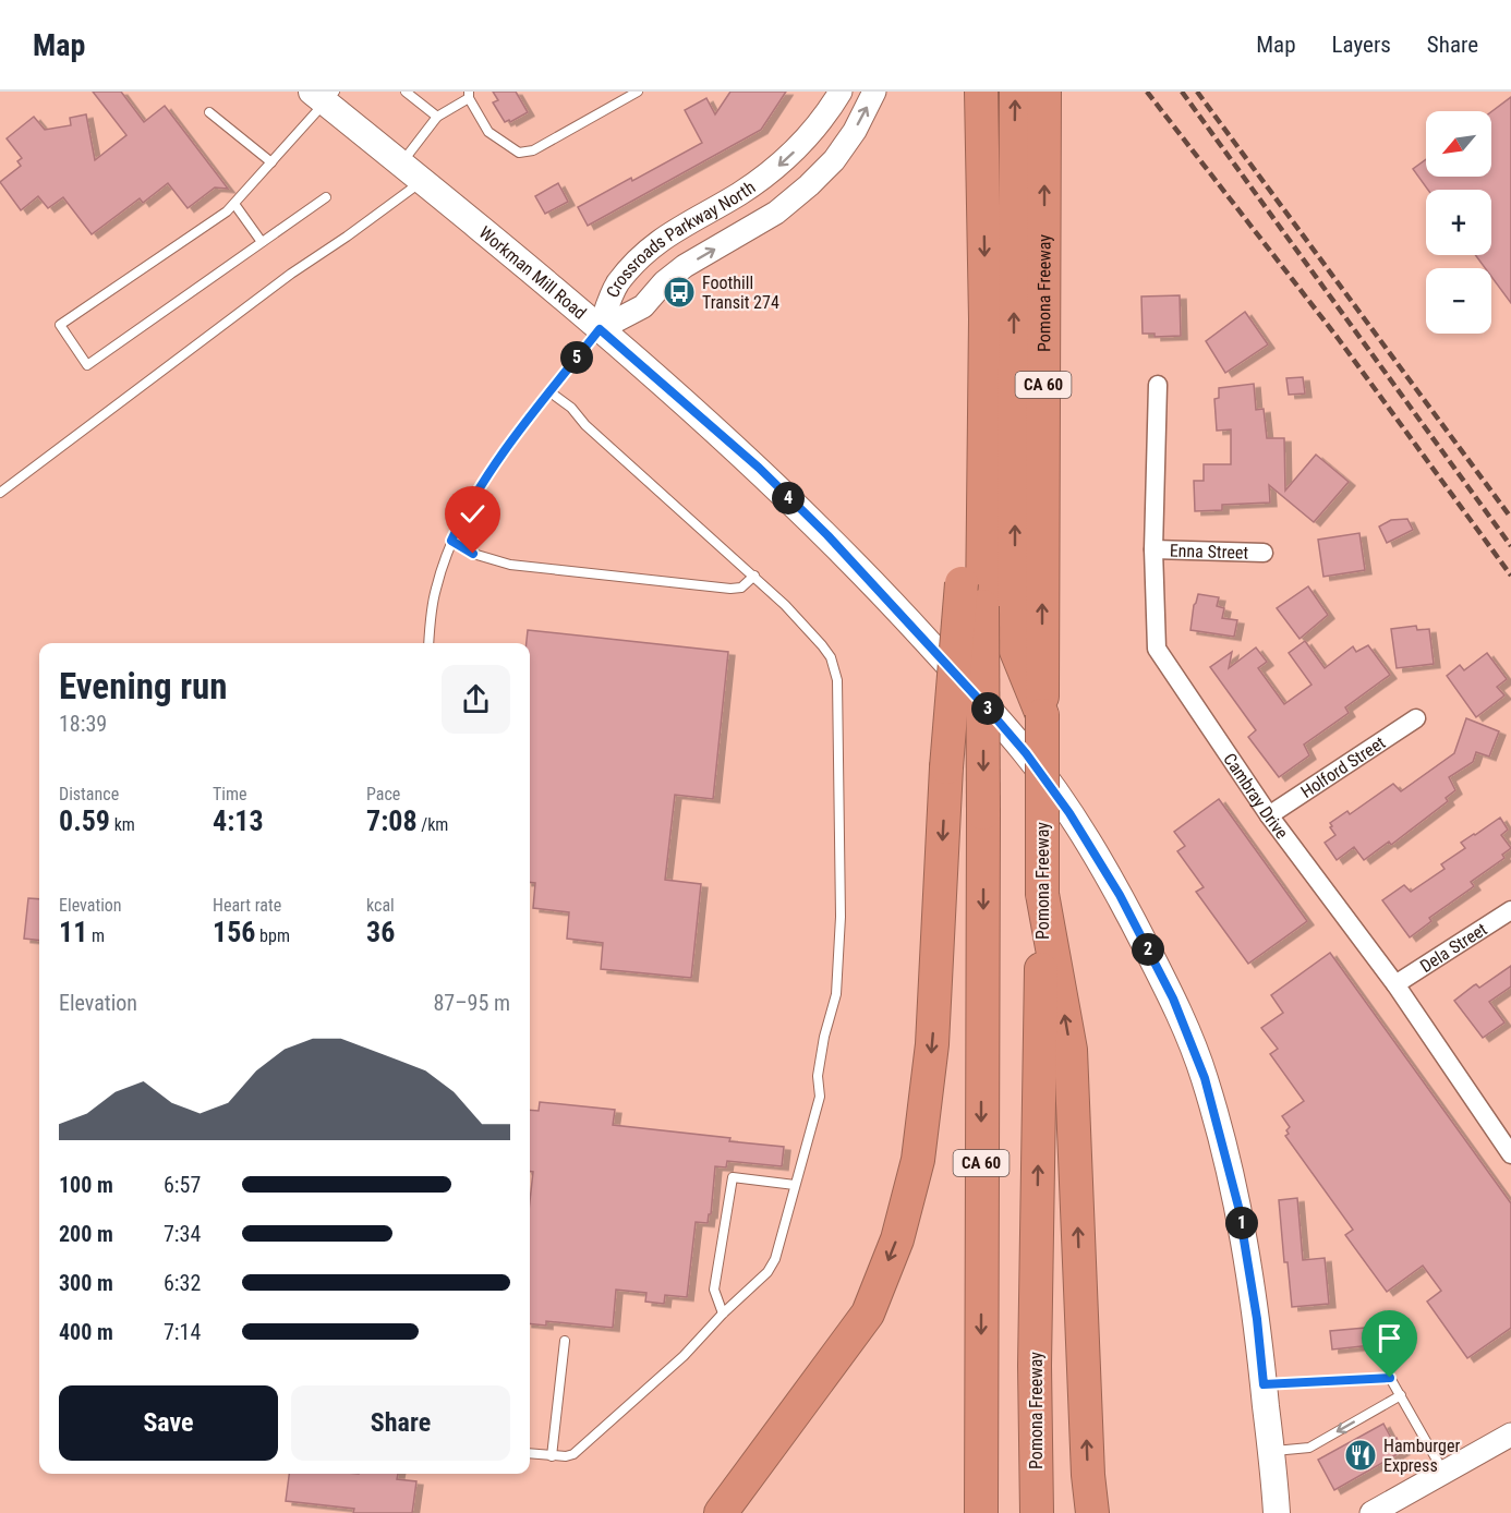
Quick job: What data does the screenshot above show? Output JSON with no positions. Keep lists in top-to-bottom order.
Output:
{
  "streets": {
    "highway": ["Pomona Freeway", "CA 60"],
    "main road": ["Workman Mill Road"],
    "street": [
      "Crossroads Parkway North",
      "Enna Street",
      "Holford Street",
      "Cambray Drive",
      "Dela Street"
    ]
  },
  "crossings": [
    ["Crossroads Parkway North", "Workman Mill Road"],
    ["Enna Street", "Cambray Drive"],
    ["Holford Street", "Cambray Drive"],
    ["Cambray Drive", "Dela Street"]
  ],
  "places": {
    "bus stop": ["Foothill Transit 274"],
    "restaurant": ["Hamburger Express"]
  },
  "north": "bottom left",
  "page": {
    "header": "Map",
    "nav": ["Map", "Layers", "Share"],
    "map_buttons": ["+", "−"],
    "pins": [
      "5",
      "4",
      "3",
      "2",
      "1"
    ],
    "heading": ["Evening run", "18:39"],
    "stats": [
      ["Distance", "0.59 km"],
      ["Time", "4:13"],
      ["Pace", "7:08 /km"],
      ["Elevation", "11 m"],
      ["Heart rate", "156 bpm"],
      ["kcal", "36"]
    ],
    "chart": ["Elevation", "87–95 m"],
    "list": [
      {
        "name": "100 m",
        "note": "6:57"
      },
      {
        "name": "200 m",
        "note": "7:34"
      },
      {
        "name": "300 m",
        "note": "6:32"
      },
      {
        "name": "400 m",
        "note": "7:14"
      }
    ],
    "buttons": ["Save", "Share"]
  }
}
